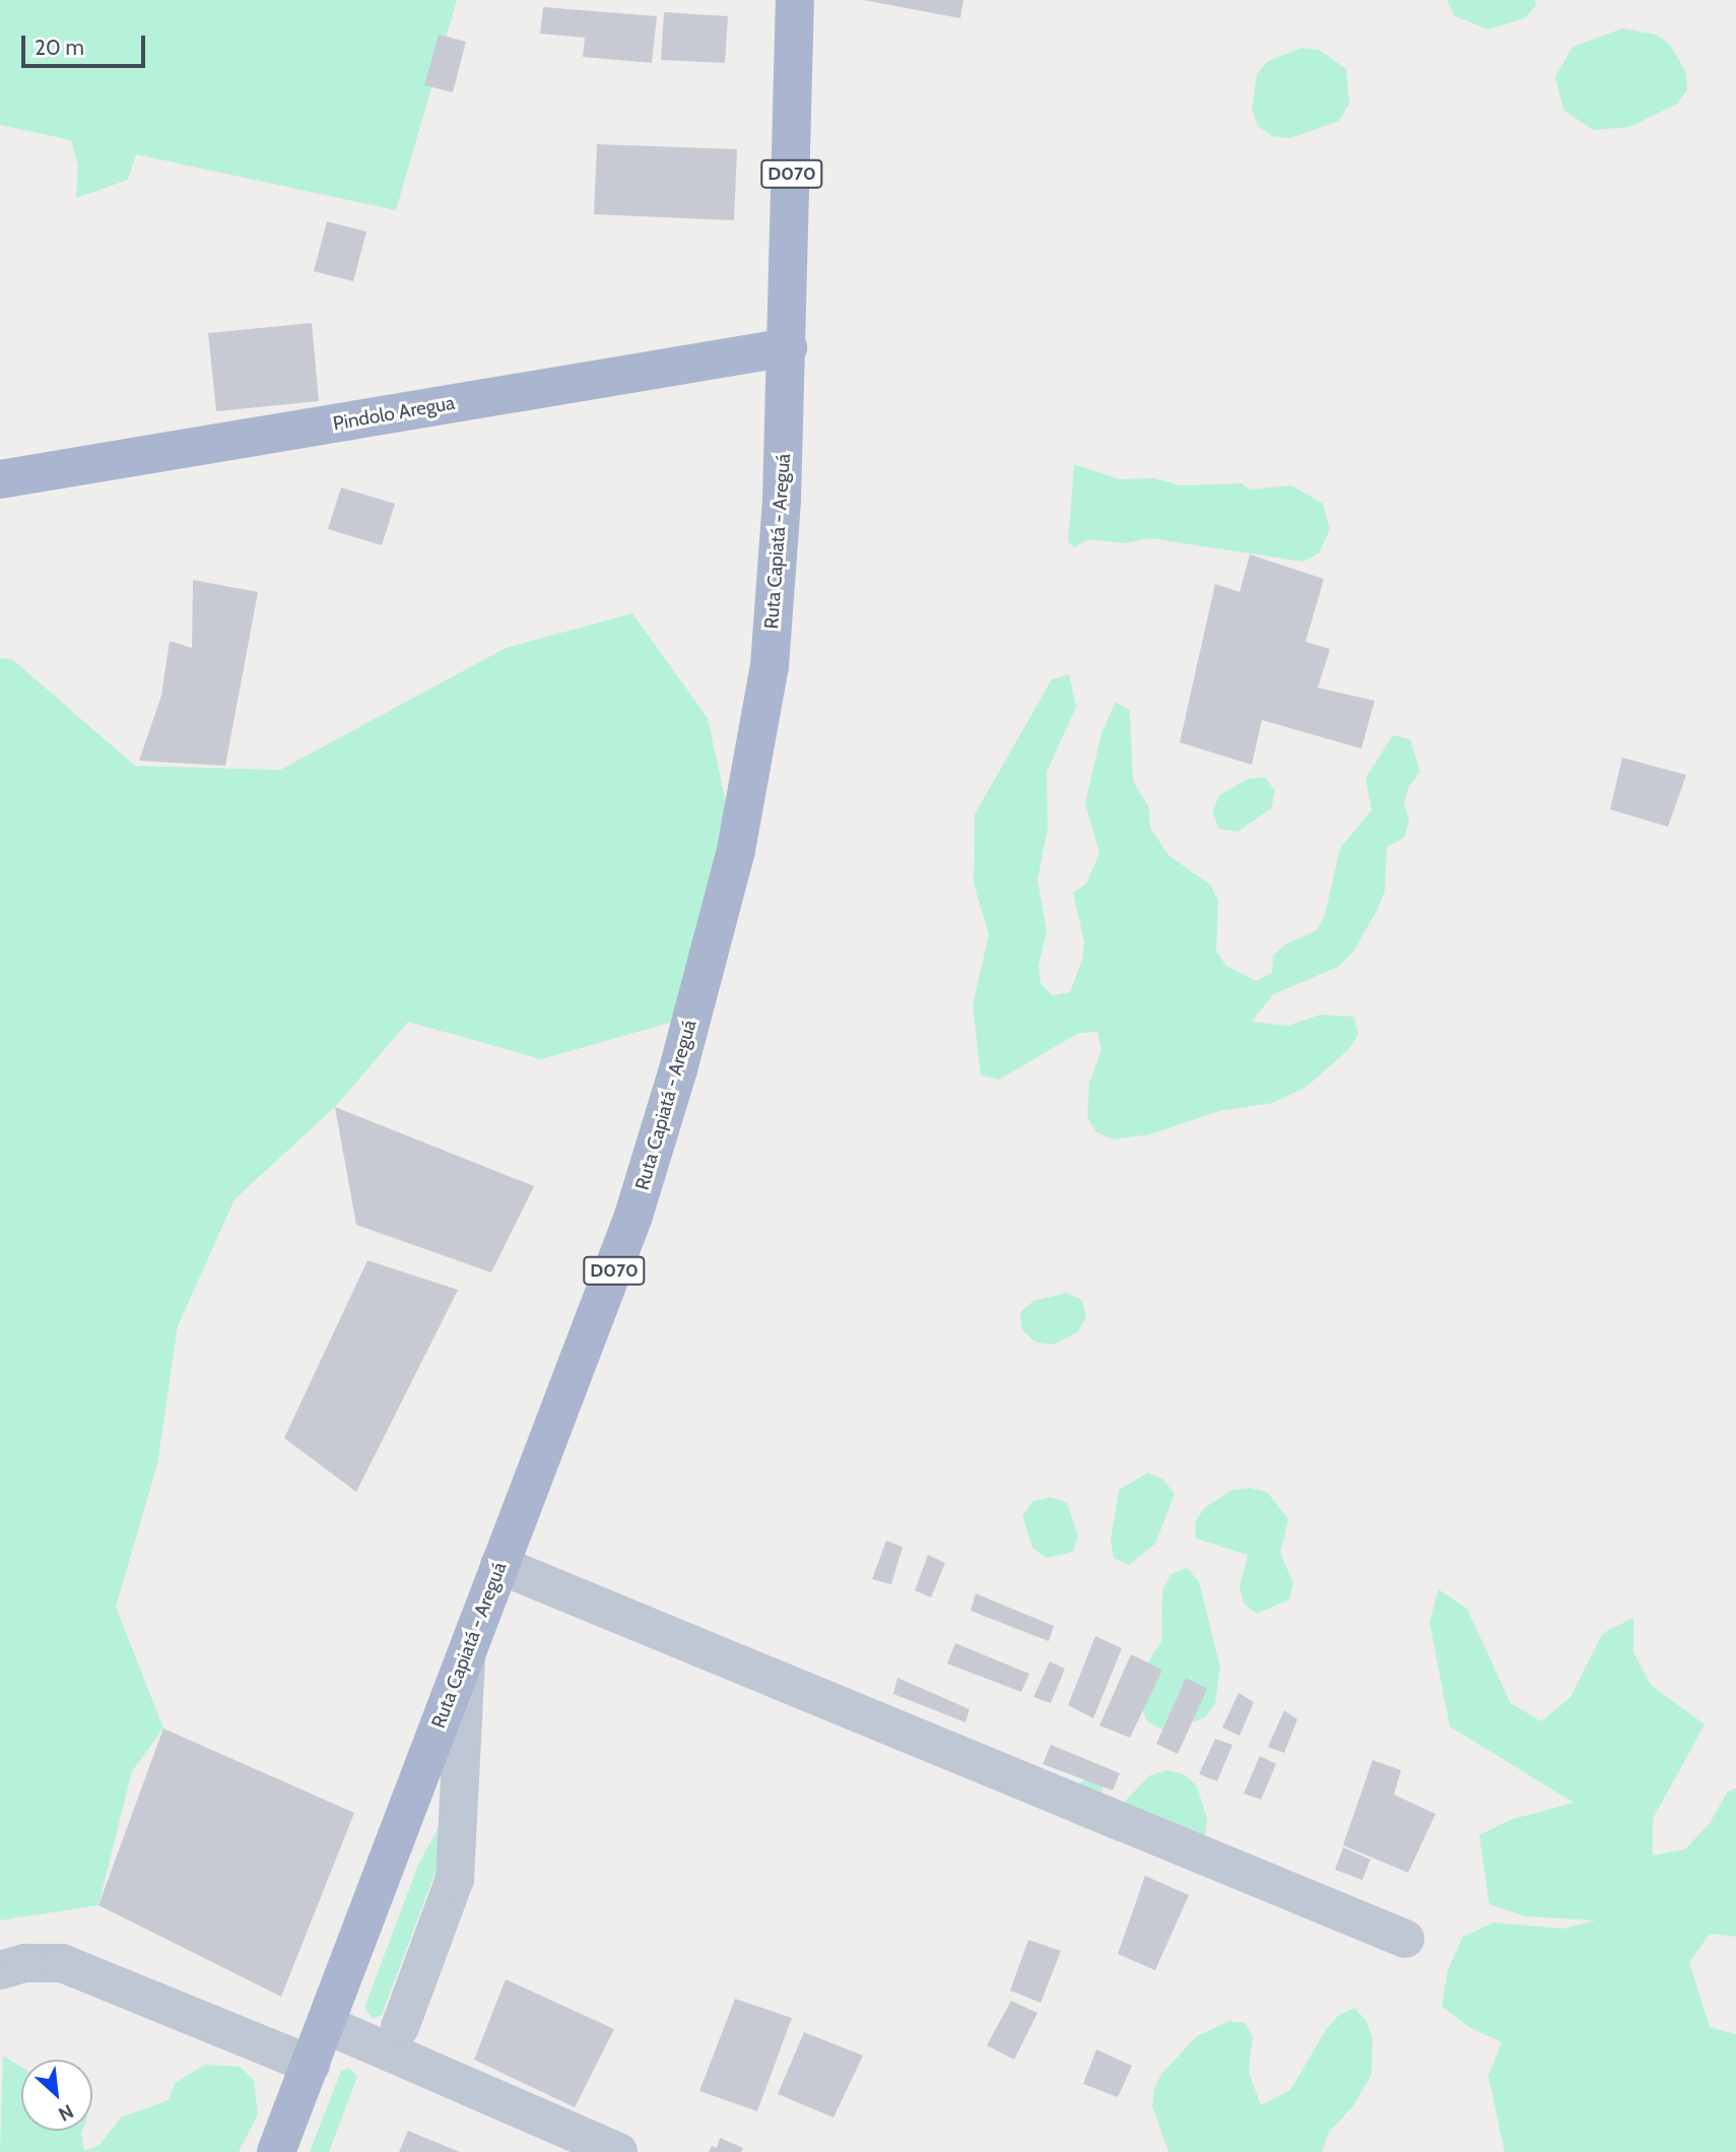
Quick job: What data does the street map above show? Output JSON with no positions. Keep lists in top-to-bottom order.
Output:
{
  "streets": {
    "main road": ["D070", "Pindolo Aregua", "Ruta Capiatá - Areguá"]
  },
  "crossings": [
    ["Pindolo Aregua", "Ruta Capiatá - Areguá"]
  ],
  "scale_bar": "20 m",
  "north": "bottom right"
}
